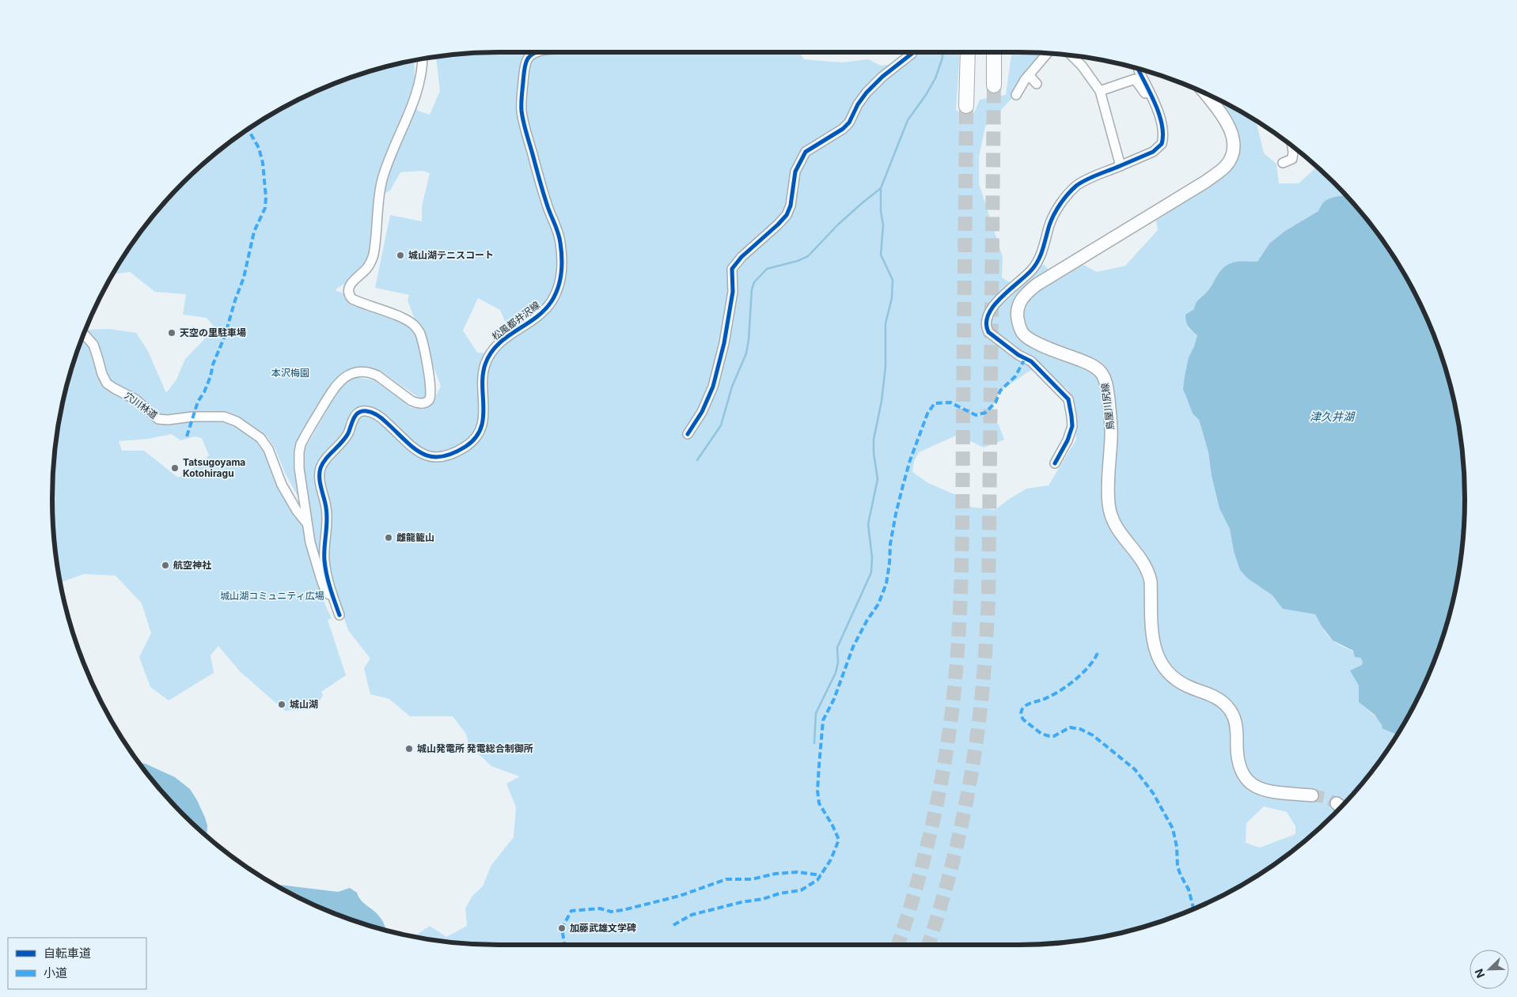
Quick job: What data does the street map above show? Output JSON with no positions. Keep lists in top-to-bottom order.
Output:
{
  "streets": {
    "main road": ["鳥屋川尻線"],
    "street": ["松風都井沢線", "穴川林道"]
  },
  "crossings": [
    ["松風都井沢線", "穴川林道"]
  ],
  "water": ["津久井湖"],
  "parks": ["本沢梅園", "城山湖コミュニティ広場"],
  "places": [
    "城山湖テニスコート",
    "天空の里駐車場",
    "Tatsugoyama Kotohiragu",
    "雌龍籠山",
    "航空神社",
    "城山湖",
    "城山発電所 発電総合制御所",
    "加藤武雄文学碑"
  ],
  "legend": ["自転車道", "小道"],
  "north": "bottom left"
}
